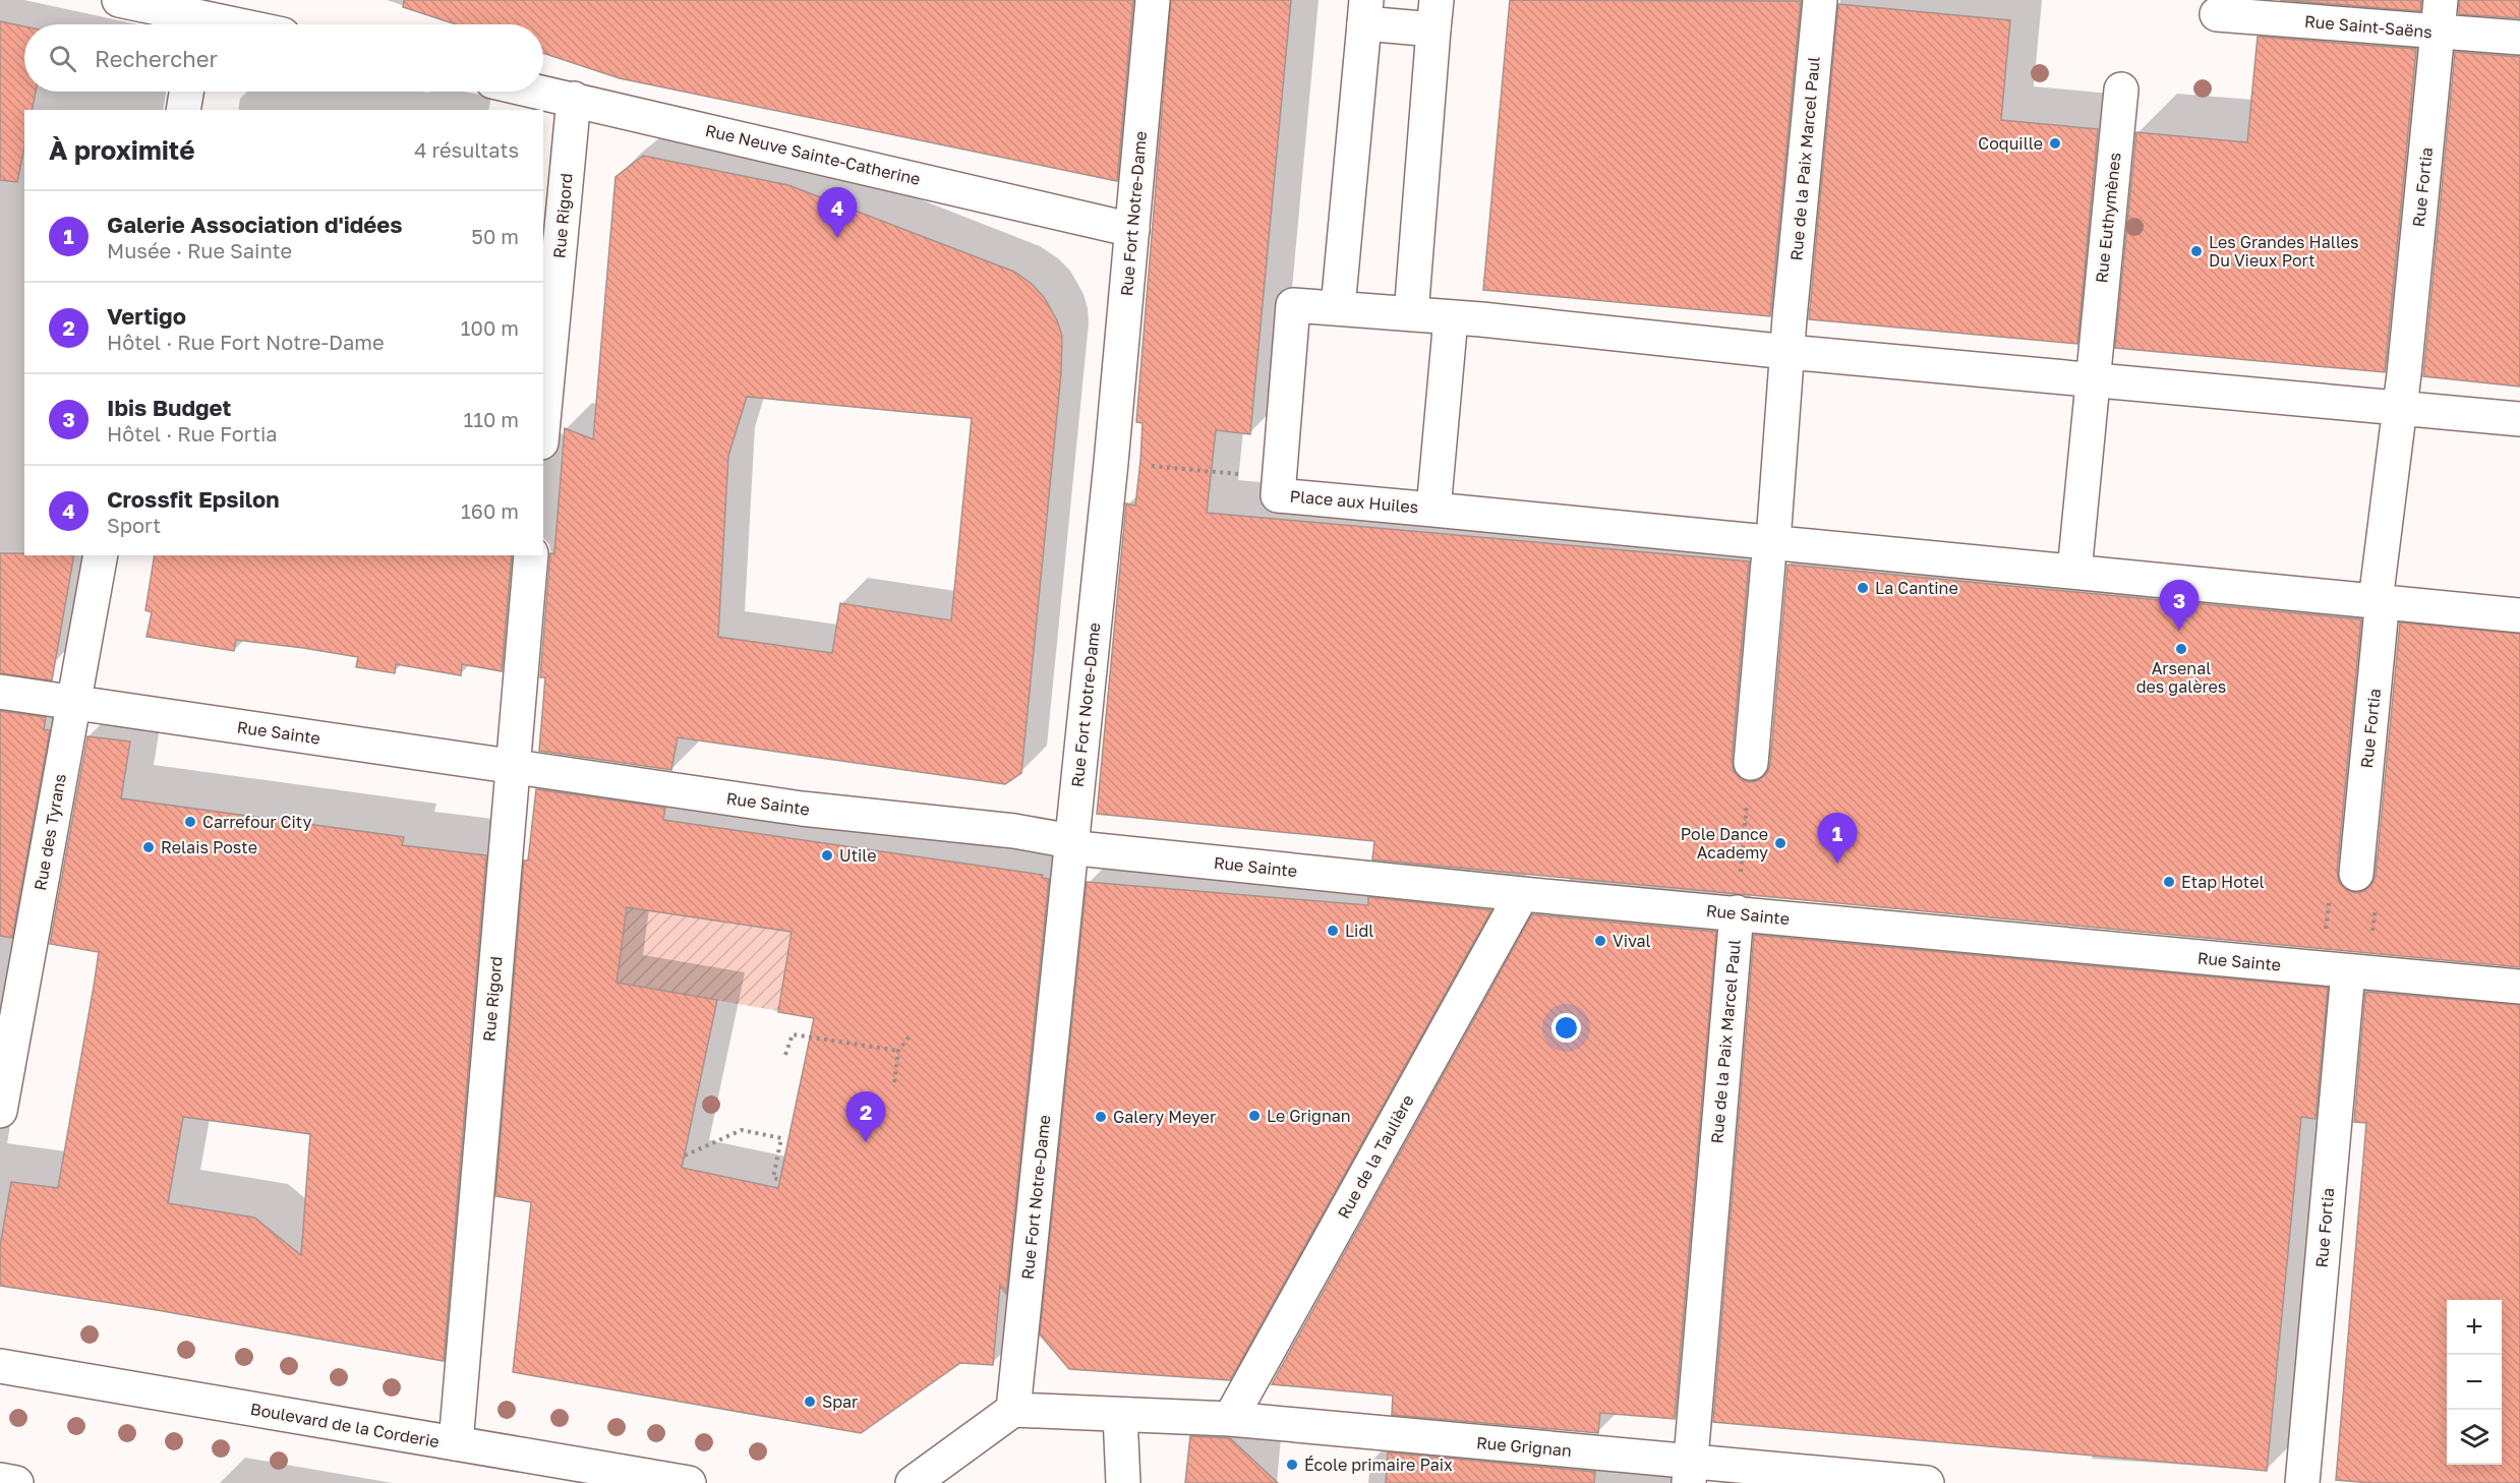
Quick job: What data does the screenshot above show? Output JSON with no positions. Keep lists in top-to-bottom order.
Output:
{
  "streets": {
    "street": [
      "Rue Saint-Saëns",
      "Rue Neuve Sainte-Catherine",
      "Rue de la Paix Marcel Paul",
      "Rue Fortia",
      "Rue Fort Notre-Dame",
      "Rue Rigord",
      "Rue Euthymènes",
      "Place aux Huiles",
      "Rue Sainte",
      "Rue des Tyrans",
      "Rue de la Taulière",
      "Boulevard de la Corderie",
      "Rue Grignan"
    ]
  },
  "crossings": [
    ["Rue Saint-Saëns", "Rue Fortia"],
    ["Rue Neuve Sainte-Catherine", "Rue Fort Notre-Dame"],
    ["Rue Neuve Sainte-Catherine", "Rue Rigord"],
    ["Rue de la Paix Marcel Paul", "Rue Sainte"],
    ["Rue de la Paix Marcel Paul", "Rue Grignan"],
    ["Rue Fortia", "Rue Sainte"],
    ["Rue Fort Notre-Dame", "Rue Sainte"],
    ["Rue Fort Notre-Dame", "Rue Grignan"],
    ["Rue Rigord", "Rue Sainte"],
    ["Rue Rigord", "Boulevard de la Corderie"],
    ["Rue Sainte", "Rue des Tyrans"],
    ["Rue Sainte", "Rue de la Taulière"],
    ["Rue de la Taulière", "Rue Grignan"]
  ],
  "places": [
    "Coquille",
    "Les Grandes Halles Du Vieux Port",
    "La Cantine",
    "Arsenal des galères",
    "Carrefour City",
    "Pole Dance Academy",
    "Relais Poste",
    "Utile",
    "Etap Hotel",
    "Lidl",
    "Vival",
    "Le Grignan",
    "Galery Meyer",
    "Spar",
    "École primaire Paix"
  ],
  "page": {
    "search": "Rechercher",
    "heading": ["À proximité", "4 résultats"],
    "pins": [
      "4",
      "3",
      "1",
      "2"
    ],
    "list": [
      {
        "mark": "1",
        "name": "Galerie Association d'idées",
        "note": "Musée · Rue Sainte",
        "value": "50 m"
      },
      {
        "mark": "2",
        "name": "Vertigo",
        "note": "Hôtel · Rue Fort Notre-Dame",
        "value": "100 m"
      },
      {
        "mark": "3",
        "name": "Ibis Budget",
        "note": "Hôtel · Rue Fortia",
        "value": "110 m"
      },
      {
        "mark": "4",
        "name": "Crossfit Epsilon",
        "note": "Sport",
        "value": "160 m"
      }
    ],
    "map_buttons": ["+", "−"]
  }
}
